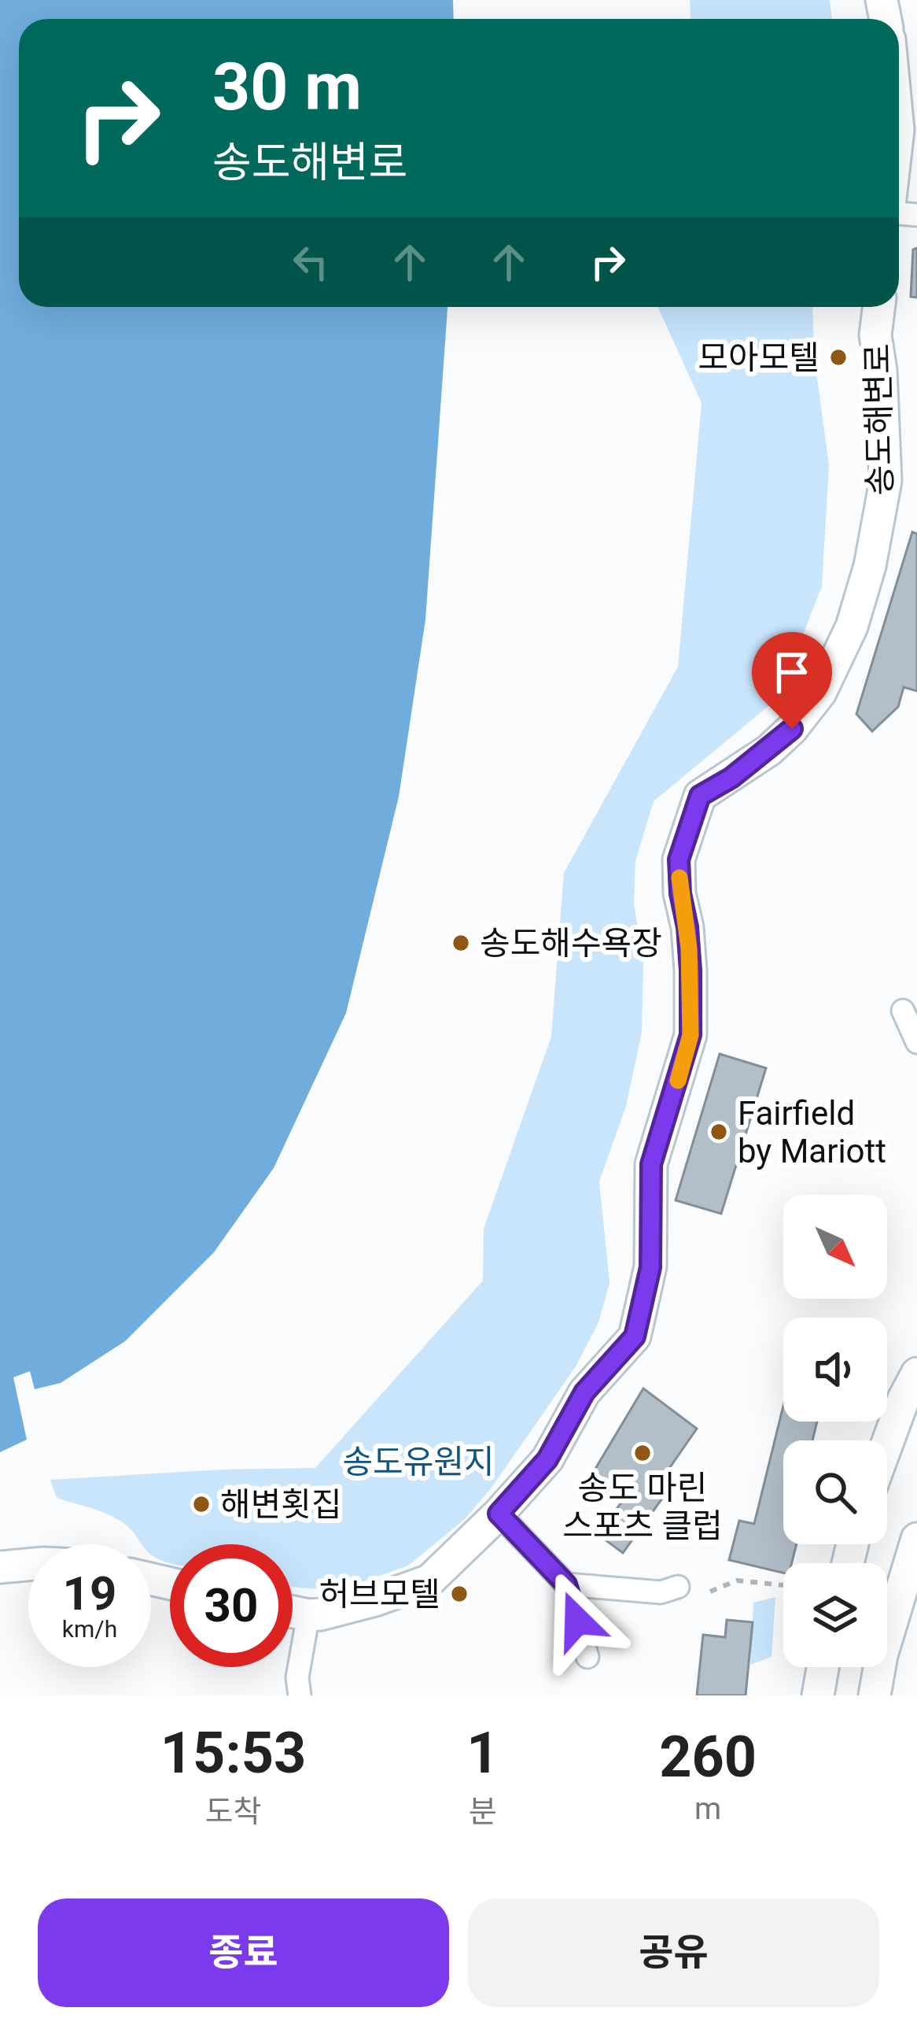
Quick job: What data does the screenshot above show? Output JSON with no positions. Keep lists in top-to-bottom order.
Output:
{
  "streets": {
    "street": ["송도해변로"]
  },
  "parks": ["송도유원지"],
  "places": [
    "모아모텔",
    "송도해수욕장",
    "Fairfield by Mariott",
    "송도 마린 스포츠 클럽",
    "해변횟집",
    "허브모텔"
  ],
  "north": "bottom right",
  "page": {
    "turn": ["30 m", "송도해변로"],
    "speed": "19 km/h",
    "limit": "30",
    "eta": [
      "15:53",
      "도착",
      "1",
      "분",
      "260",
      "m"
    ],
    "buttons": ["종료", "공유"]
  }
}
